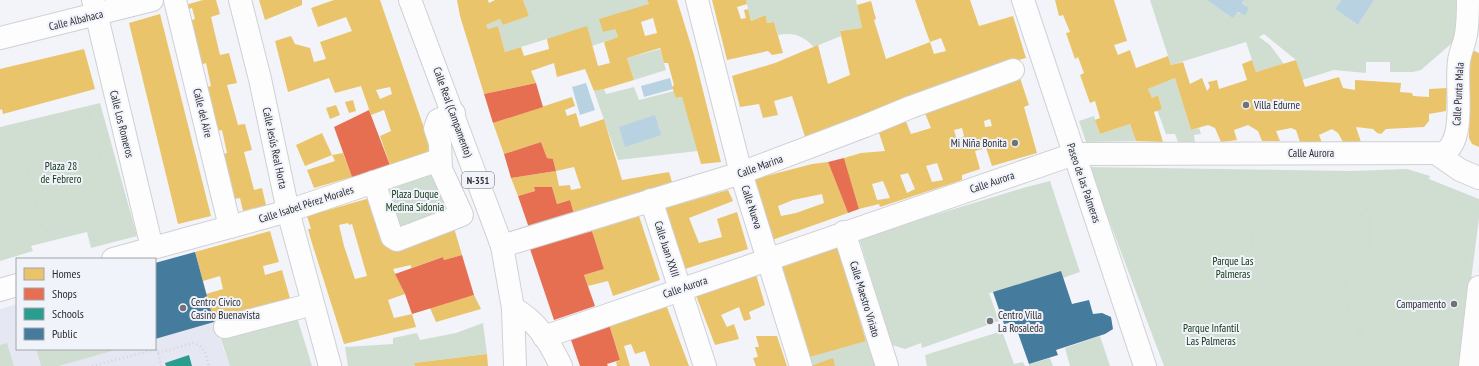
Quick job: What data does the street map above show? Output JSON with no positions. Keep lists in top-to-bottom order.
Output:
{
  "streets": {
    "main road": [
      "Calle Albahaca",
      "Calle Punta Mala",
      "Calle Real (Campamento)",
      "Calle del Aire",
      "Calle Los Romeros",
      "Calle Jesús Real Horta",
      "Calle Aurora",
      "Calle Marina",
      "N-351",
      "Paseo de las Palmeras",
      "Calle Isabel Pérez Morales",
      "Calle Nueva",
      "Calle Juan XXIII",
      "Calle Maestro Viriato"
    ]
  },
  "crossings": [
    ["Calle Albahaca", "Calle Los Romeros"],
    ["Calle Punta Mala", "Calle Aurora"],
    ["Calle Real (Campamento)", "Calle Marina"],
    ["Calle del Aire", "Calle Isabel Pérez Morales"],
    ["Calle Los Romeros", "Calle Isabel Pérez Morales"],
    ["Calle Jesús Real Horta", "Calle Isabel Pérez Morales"],
    ["Calle Aurora", "Paseo de las Palmeras"],
    ["Calle Aurora", "Calle Nueva"],
    ["Calle Aurora", "Calle Juan XXIII"],
    ["Calle Aurora", "Calle Maestro Viriato"],
    ["Calle Marina", "Calle Nueva"],
    ["Calle Marina", "Calle Juan XXIII"]
  ],
  "parks": [
    "Plaza 28 de Febrero",
    "Plaza Duque Medina Sidonia",
    "Parque Las Palmeras",
    "Parque Infantil Las Palmeras"
  ],
  "places": [
    "Villa Edurne",
    "Mi Niña Bonita",
    "Campamento",
    "Centro Cívico Casino Buenavista",
    "Centro Villa La Rosaleda"
  ],
  "legend": [
    "Homes",
    "Shops",
    "Schools",
    "Public"
  ]
}
